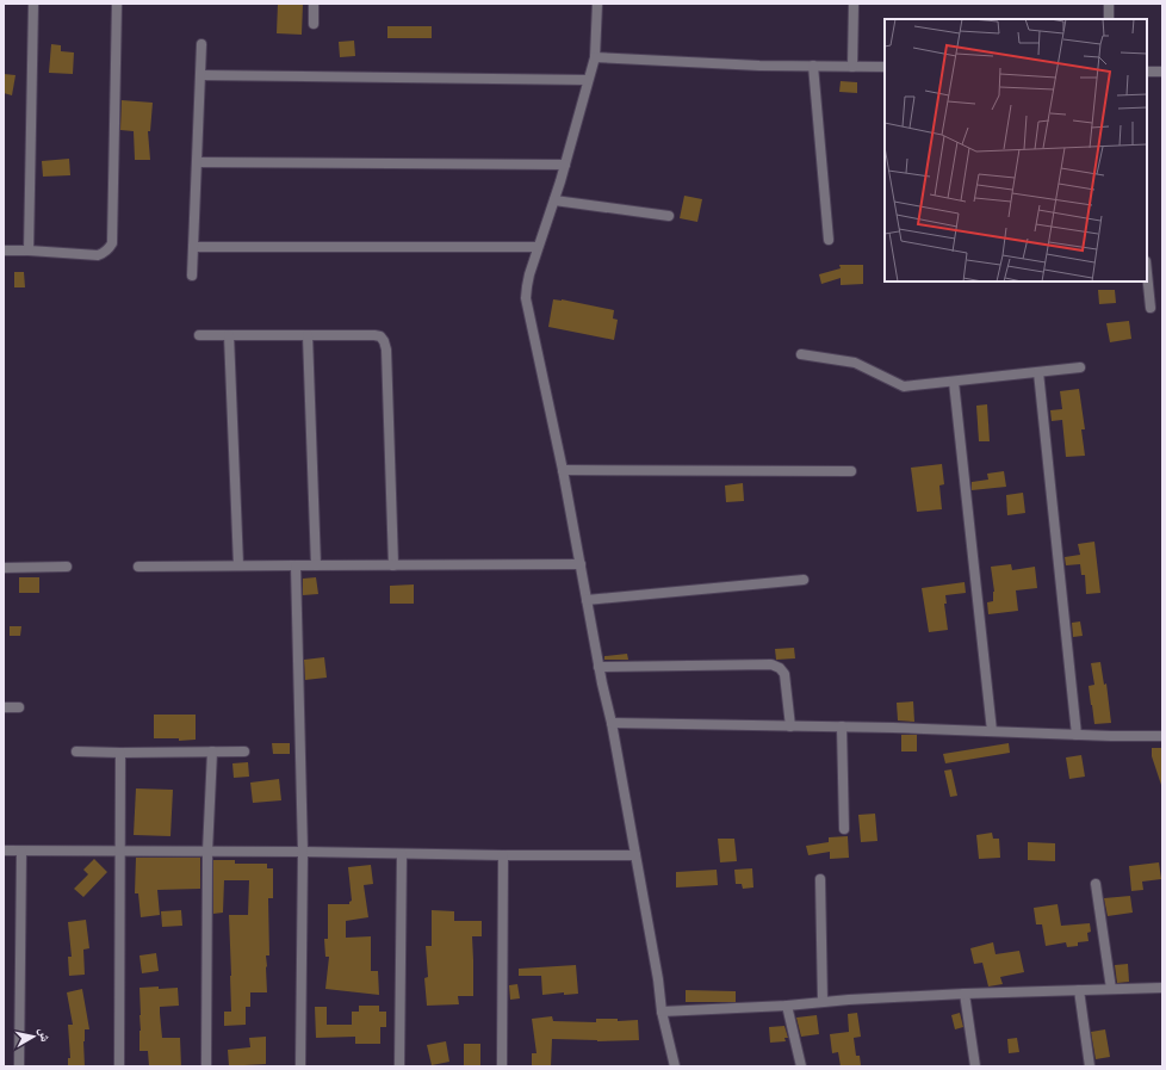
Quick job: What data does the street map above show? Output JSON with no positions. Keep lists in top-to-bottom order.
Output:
{
  "north": "right"
}
